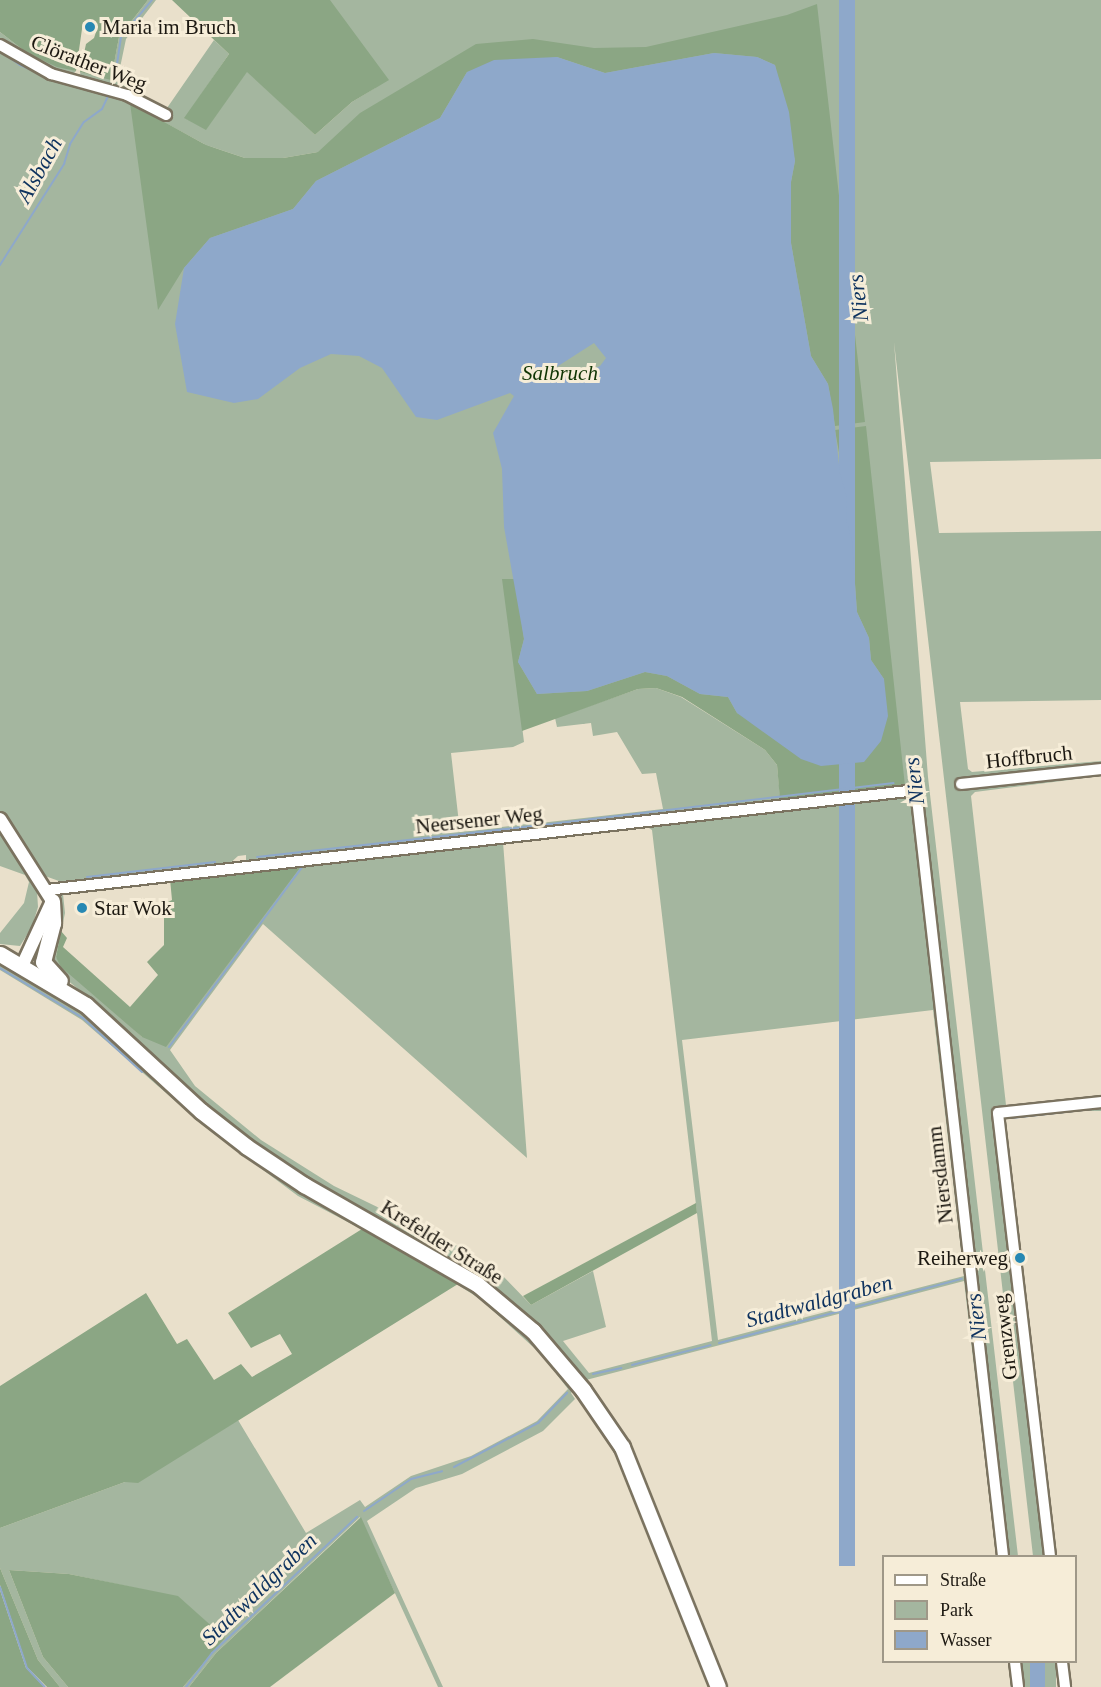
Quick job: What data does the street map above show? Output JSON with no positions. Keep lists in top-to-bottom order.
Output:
{
  "streets": {
    "main road": ["Krefelder Straße"],
    "street": [
      "Clörather Weg",
      "Hoffbruch",
      "Neersener Weg",
      "Niersdamm",
      "Grenzweg"
    ]
  },
  "crossings": [
    ["Neersener Weg", "Niersdamm"]
  ],
  "water": ["Alsbach", "Niers", "Stadtwaldgraben"],
  "parks": ["Salbruch"],
  "places": ["Maria im Bruch", "Star Wok", "Reiherweg"],
  "legend": ["Straße", "Park", "Wasser"]
}
